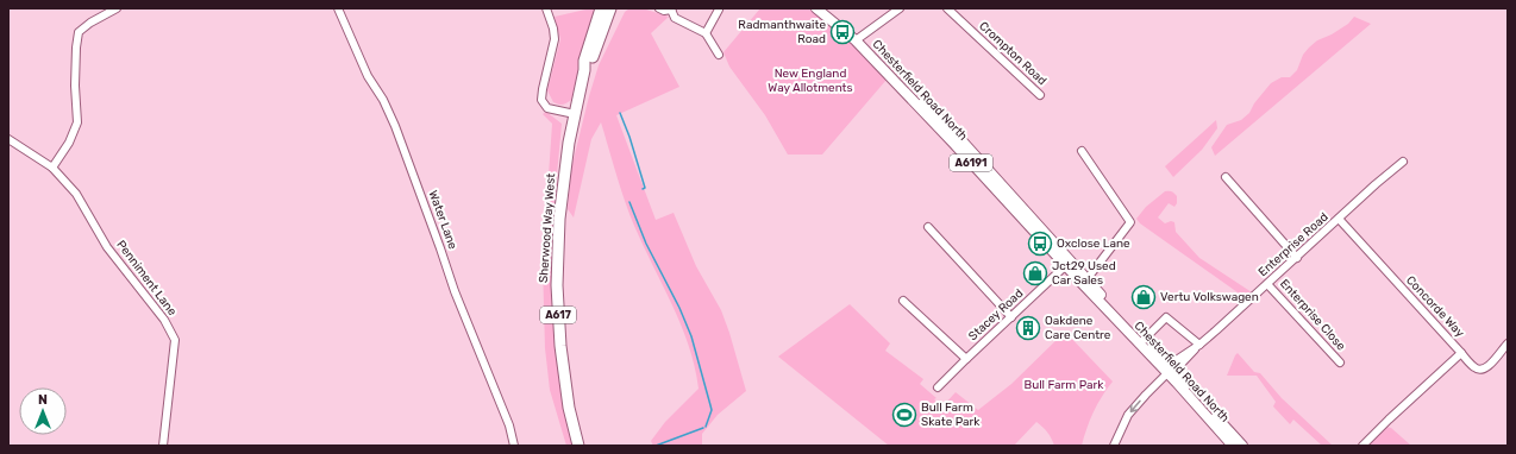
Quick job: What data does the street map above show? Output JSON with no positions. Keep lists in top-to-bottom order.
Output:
{
  "streets": {
    "highway": ["Sherwood Way West", "A617"],
    "main road": ["Chesterfield Road North", "A6191"],
    "street": [
      "Crompton Road",
      "Water Lane",
      "Enterprise Road",
      "Penniment Lane",
      "Concorde Way",
      "Stacey Road",
      "Enterprise Close"
    ]
  },
  "crossings": [
    ["Chesterfield Road North", "Enterprise Road"],
    ["Chesterfield Road North", "Stacey Road"],
    ["Enterprise Road", "Concorde Way"],
    ["Enterprise Road", "Enterprise Close"]
  ],
  "parks": ["New England Way Allotments", "Bull Farm Park"],
  "places": {
    "bus stop": ["Radmanthwaite Road", "Oxclose Lane"],
    "shop": ["Jct29 Used Car Sales", "Vertu Volkswagen"],
    "building": ["Oakdene Care Centre"],
    "sports": ["Bull Farm Skate Park"]
  },
  "north": "top"
}
